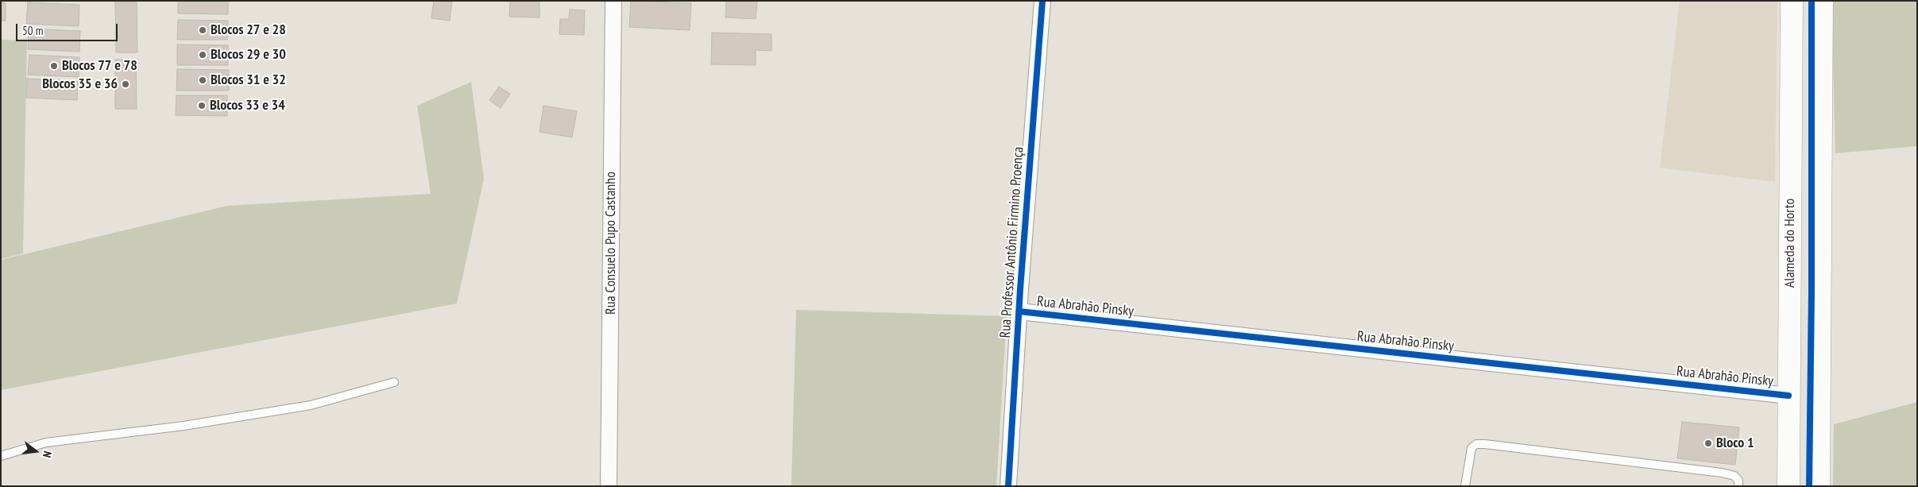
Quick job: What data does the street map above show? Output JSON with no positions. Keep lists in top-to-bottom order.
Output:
{
  "streets": {
    "main road": ["Alameda do Horto"],
    "street": ["Rua Professor Antônio Firmino Proença", "Rua Consuelo Pupo Castanho", "Rua Abrahão Pinsky"]
  },
  "crossings": [
    ["Rua Professor Antônio Firmino Proença", "Rua Abrahão Pinsky"],
    ["Alameda do Horto", "Rua Abrahão Pinsky"]
  ],
  "places": [
    "Blocos 27 e 28",
    "Blocos 29 e 30",
    "Blocos 77 e 78",
    "Blocos 31 e 32",
    "Blocos 35 e 36",
    "Blocos 33 e 34",
    "Bloco 1"
  ],
  "scale_bar": "50 m",
  "north": "right"
}
